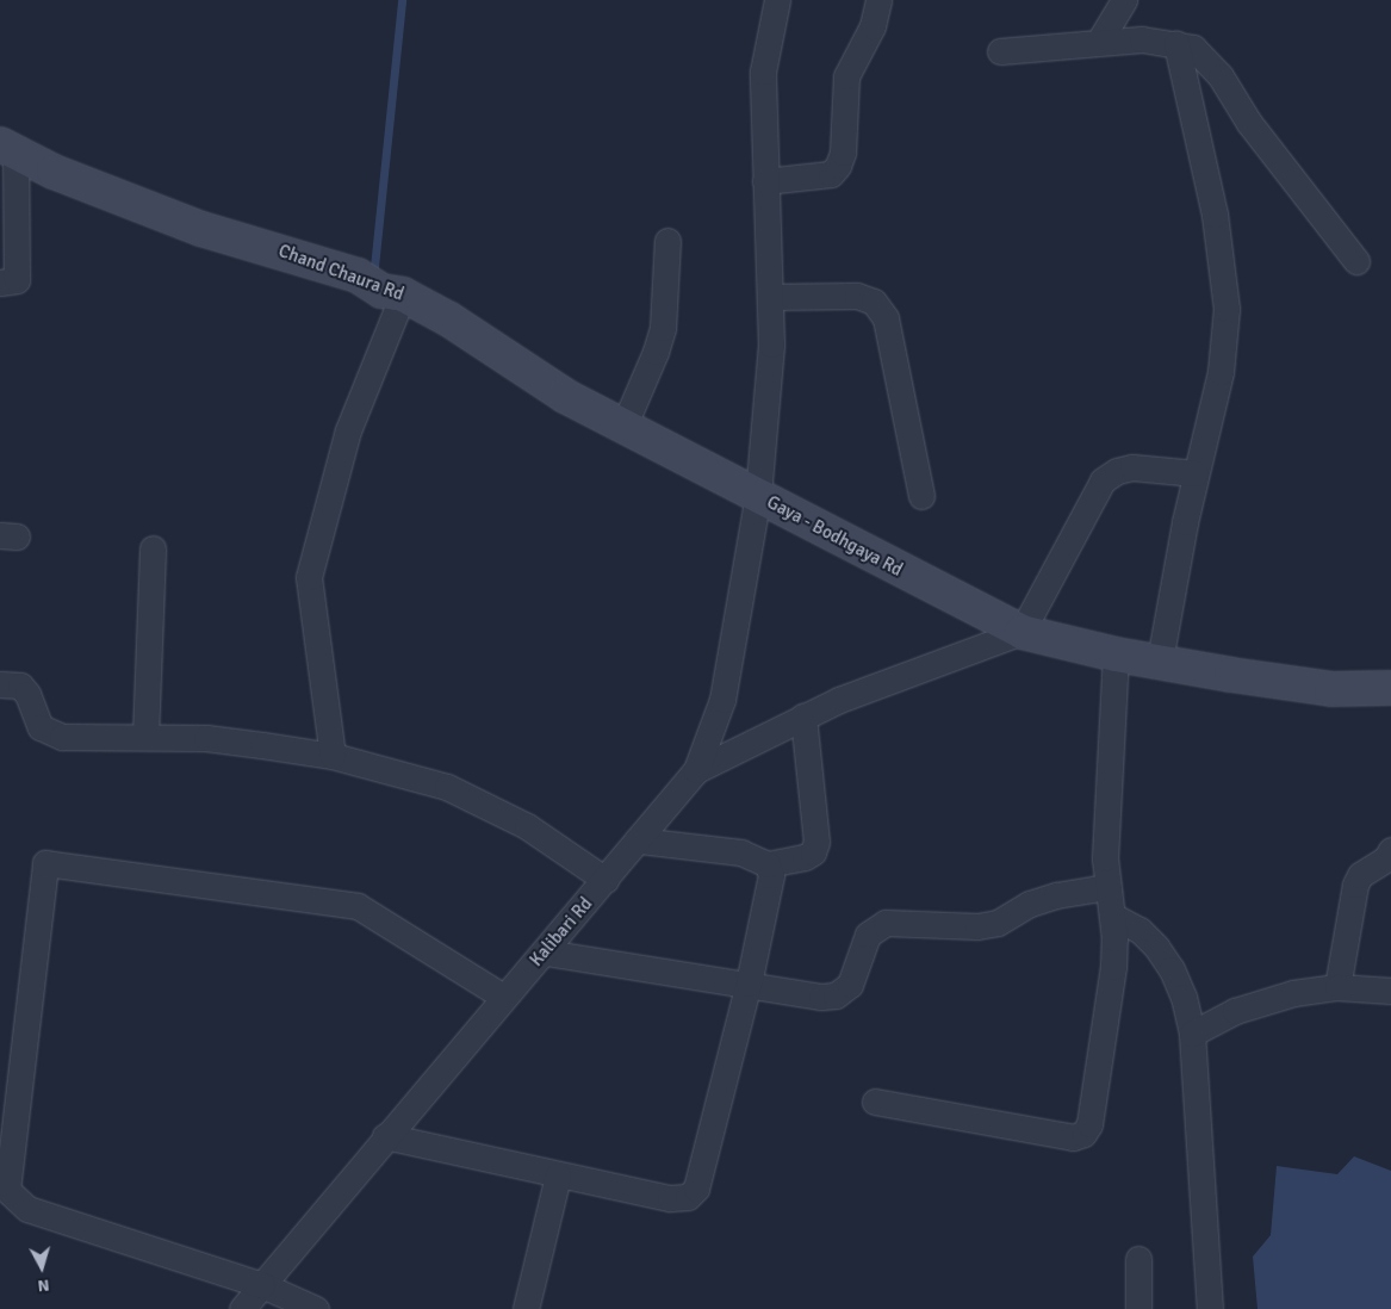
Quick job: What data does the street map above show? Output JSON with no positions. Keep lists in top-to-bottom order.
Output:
{
  "streets": {
    "street": ["Chand Chaura Rd", "Gaya - Bodhgaya Rd", "Kalibari Rd"]
  },
  "crossings": [
    ["Chand Chaura Rd", "Gaya - Bodhgaya Rd"],
    ["Chand Chaura Rd", "Kalibari Rd"],
    ["Gaya - Bodhgaya Rd", "Kalibari Rd"]
  ],
  "north": "bottom"
}
